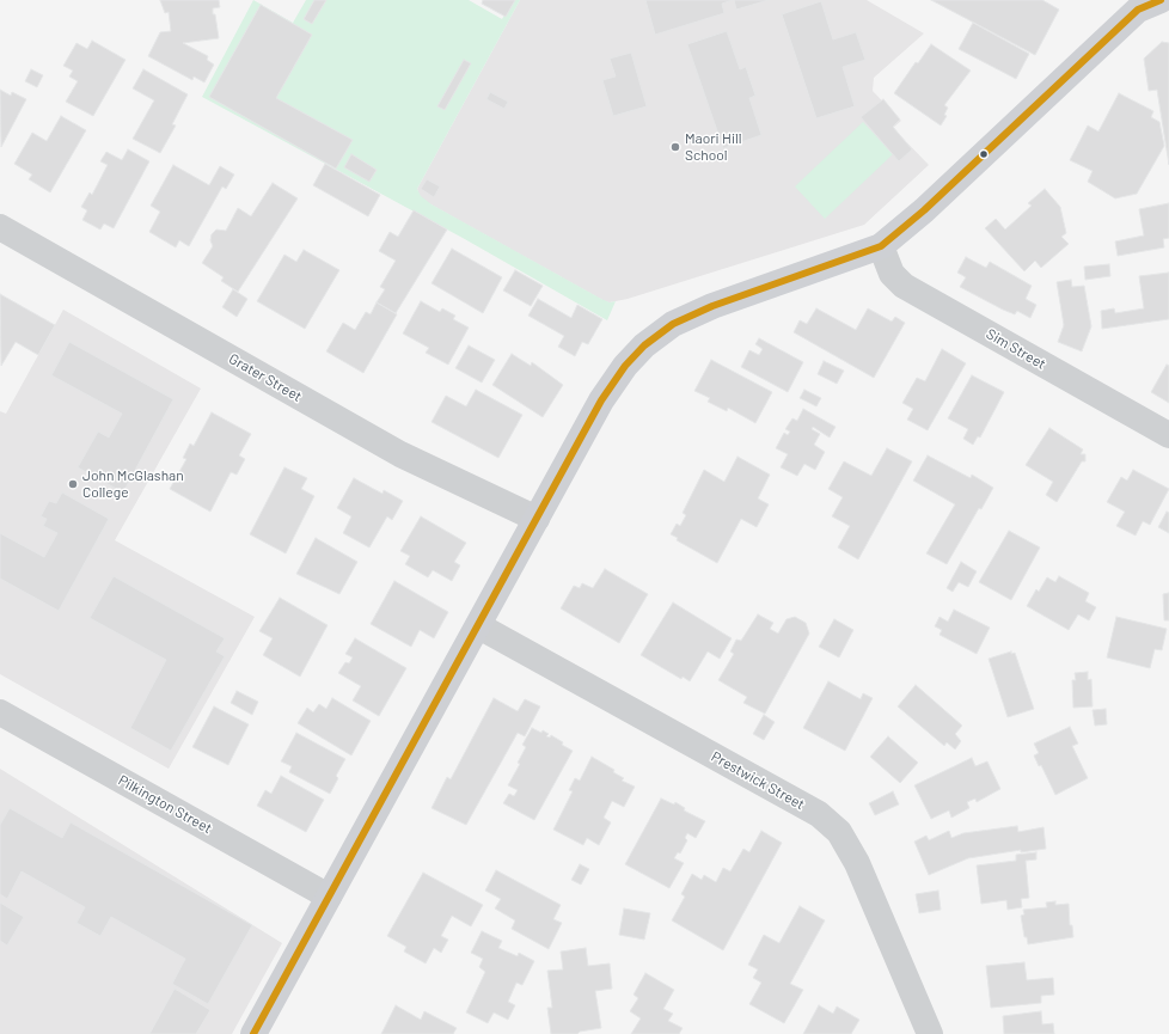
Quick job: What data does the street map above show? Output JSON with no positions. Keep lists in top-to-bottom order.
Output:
{
  "streets": {
    "street": [
      "Sim Street",
      "Grater Street",
      "Prestwick Street",
      "Pilkington Street"
    ]
  },
  "places": ["Maori Hill School", "John McGlashan College"]
}
